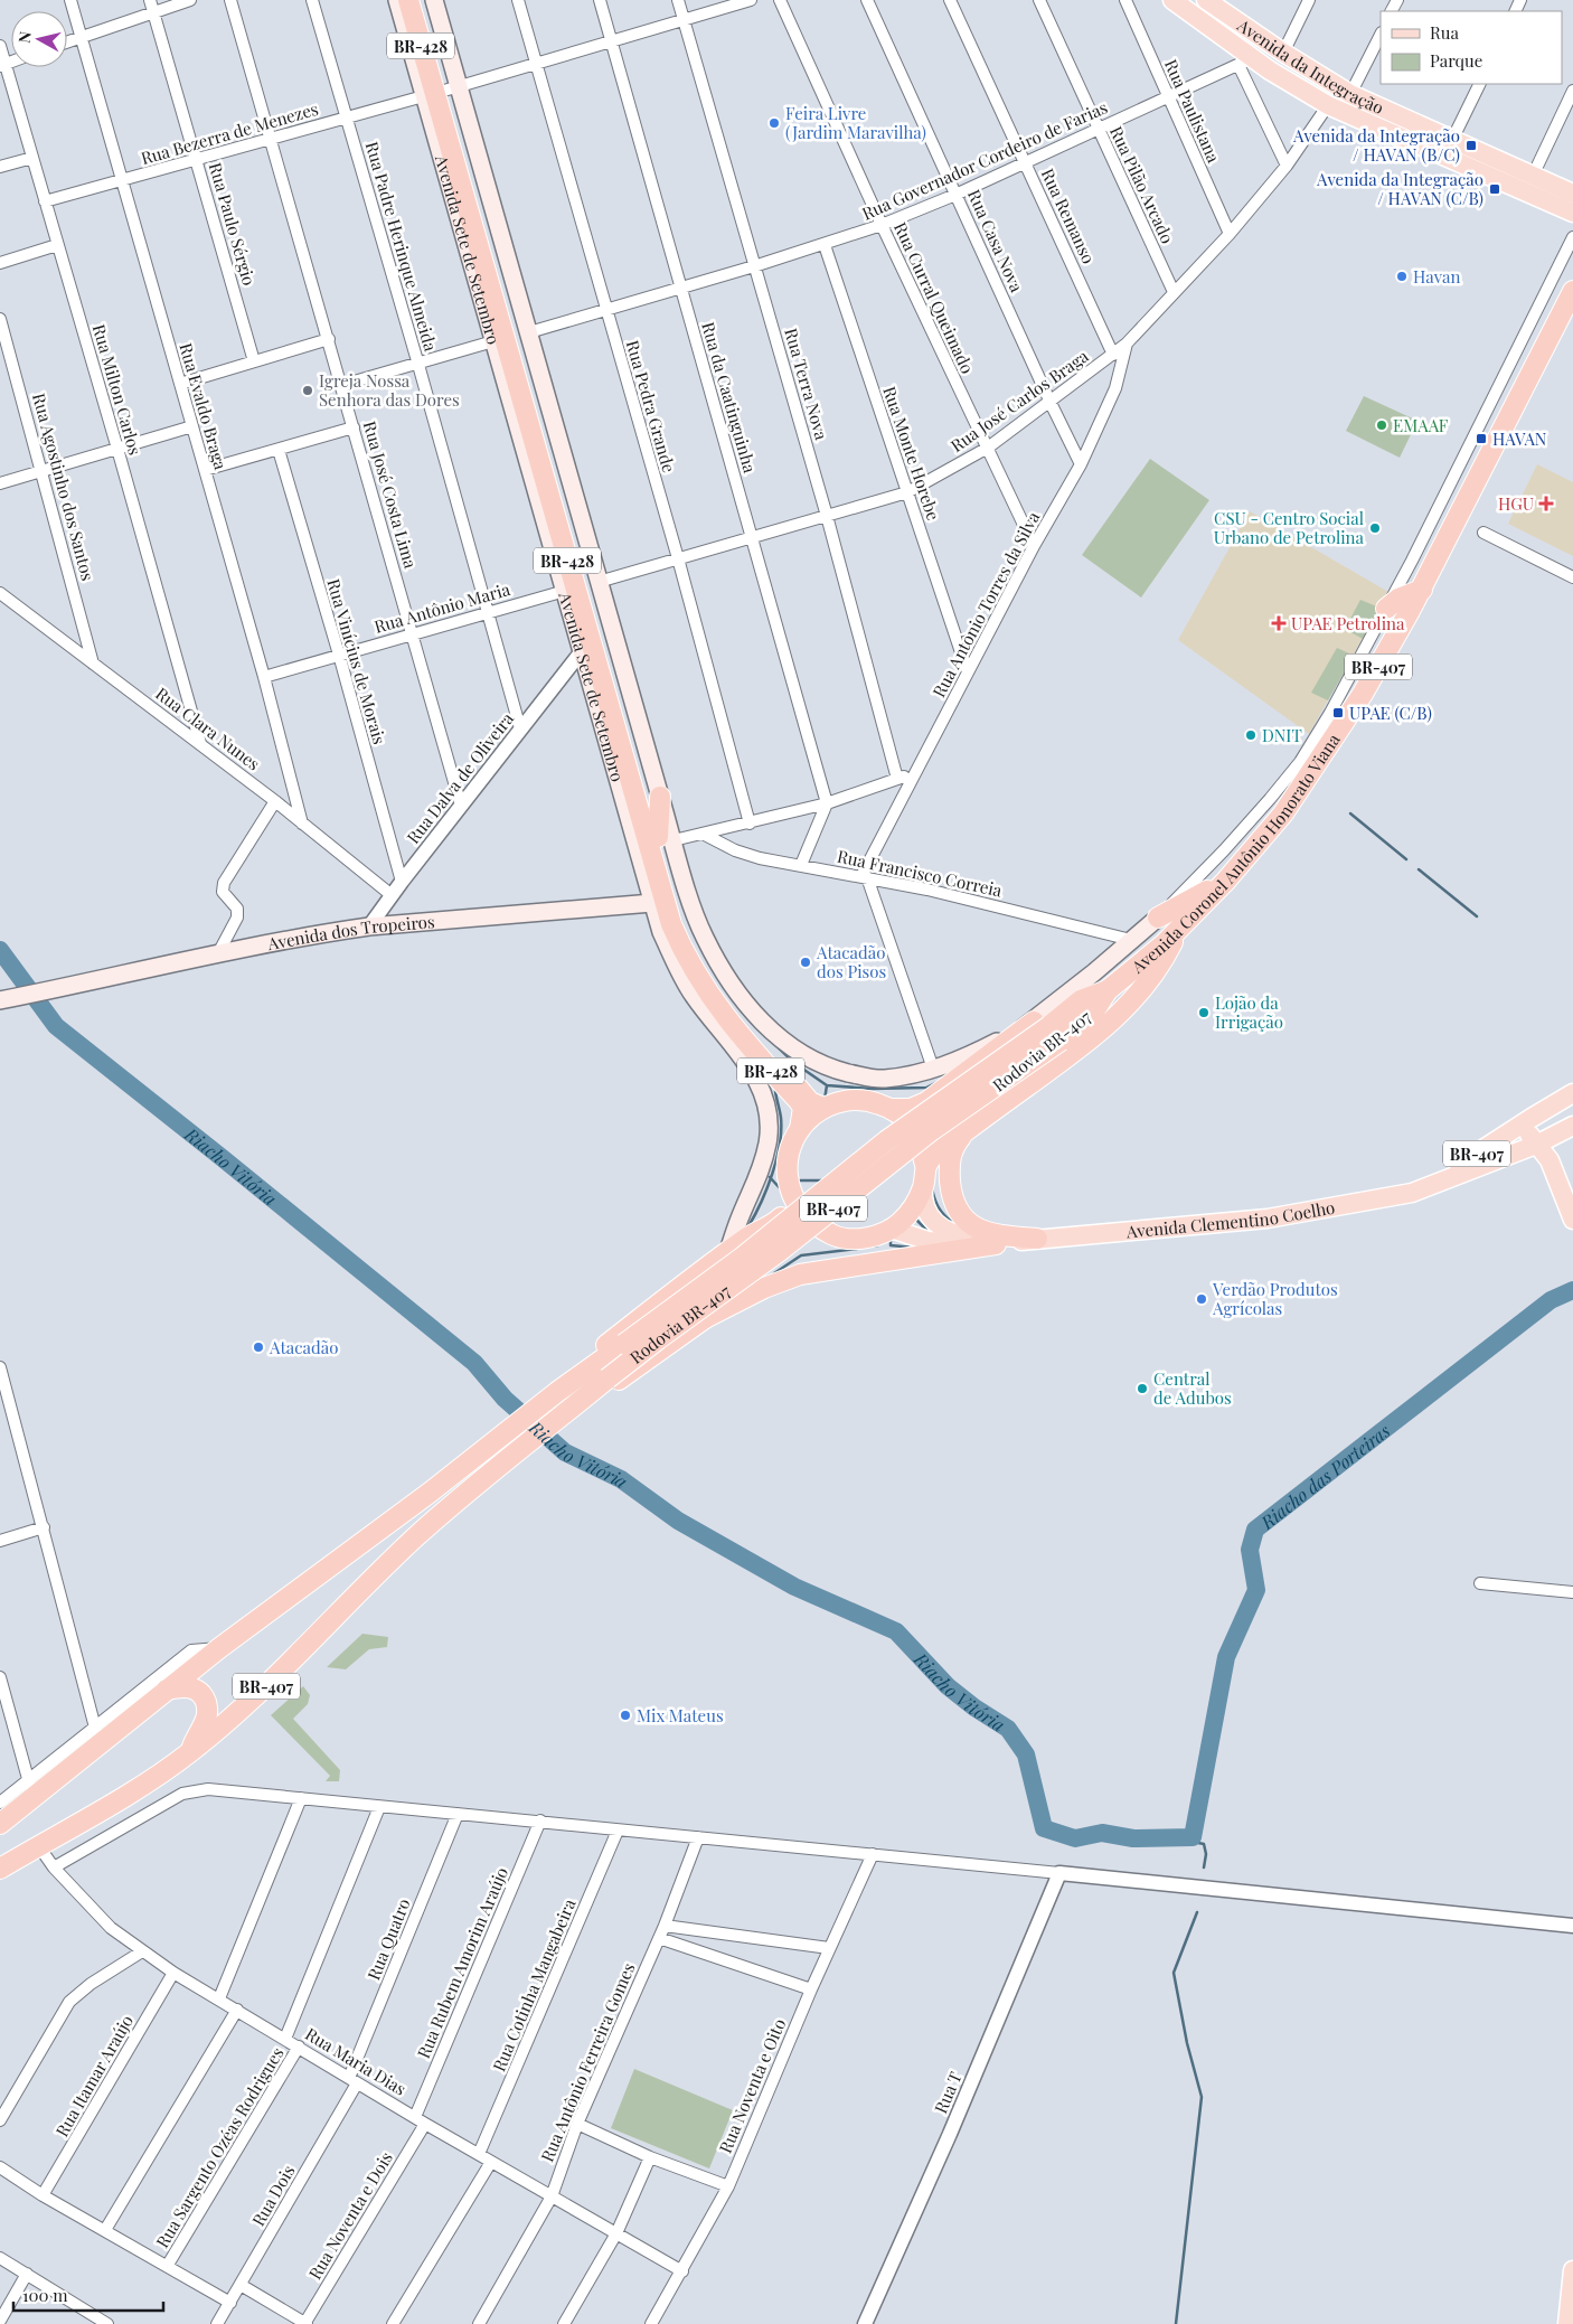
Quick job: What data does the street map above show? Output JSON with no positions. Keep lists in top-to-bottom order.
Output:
{
  "streets": {
    "highway": [
      "BR-428",
      "Avenida Sete de Setembro",
      "BR-407",
      "Avenida Coronel Antônio Honorato Viana",
      "Rodovia BR-407"
    ],
    "main road": ["Avenida da Integração", "Avenida dos Tropeiros", "Avenida Clementino Coelho"],
    "street": [
      "Rua Paulistana",
      "Rua Bezerra de Menezes",
      "Rua Governador Cordeiro de Farias",
      "Rua Pilão Arcado",
      "Rua Remanso",
      "Rua Paulo Sérgio",
      "Rua Casa Nova",
      "Rua Padre Herinque Almeida",
      "Rua Curral Queimado",
      "Rua Terra Nova",
      "Rua Milton Carlos",
      "Rua da Caatinguinha",
      "Rua José Carlos Braga",
      "Rua Evaldo Braga",
      "Rua Pedra Grande",
      "Rua Monte Horebe",
      "Rua Agostinho dos Santos",
      "Rua José Costa Lima",
      "Rua Antônio Torres da Silva",
      "Rua Antônio Maria",
      "Rua Vinícius de Morais",
      "Rua Clara Nunes",
      "Rua Dalva de Oliveira",
      "Rua Francisco Correia",
      "Rua Quatro",
      "Rua Rubem Amorim Araújo",
      "Rua Cotinha Mangabeira",
      "Rua Maria Dias",
      "Rua Antônio Ferreira Gomes",
      "Rua Itamar Araújo",
      "Rua Noventa e Oito",
      "Rua T",
      "Rua Sargento Ozéas Rodrigues",
      "Rua Dois",
      "Rua Noventa e Dois"
    ]
  },
  "crossings": [
    ["Avenida da Integração", "Rua Governador Cordeiro de Farias"],
    ["Avenida da Integração", "Rua José Carlos Braga"],
    ["Rua Paulistana", "Rua Governador Cordeiro de Farias"],
    ["Rua Paulistana", "Rua José Carlos Braga"],
    ["Rua Bezerra de Menezes", "Rua Paulo Sérgio"],
    ["Rua Bezerra de Menezes", "Rua Padre Herinque Almeida"],
    ["Rua Bezerra de Menezes", "Avenida Sete de Setembro"],
    ["Rua Bezerra de Menezes", "Rua Terra Nova"],
    ["Rua Bezerra de Menezes", "Rua Milton Carlos"],
    ["Rua Bezerra de Menezes", "Rua da Caatinguinha"],
    ["Rua Bezerra de Menezes", "Rua Evaldo Braga"],
    ["Rua Bezerra de Menezes", "Rua Pedra Grande"],
    ["Rua Bezerra de Menezes", "Rua José Costa Lima"],
    ["Rua Governador Cordeiro de Farias", "Rua Pilão Arcado"],
    ["Rua Governador Cordeiro de Farias", "Rua Remanso"],
    ["Rua Governador Cordeiro de Farias", "Rua Casa Nova"],
    ["Rua Governador Cordeiro de Farias", "Avenida Sete de Setembro"],
    ["Rua Governador Cordeiro de Farias", "Rua Curral Queimado"],
    ["Rua Governador Cordeiro de Farias", "Rua Terra Nova"],
    ["Rua Governador Cordeiro de Farias", "Rua da Caatinguinha"],
    ["Rua Governador Cordeiro de Farias", "Rua Pedra Grande"],
    ["Rua Governador Cordeiro de Farias", "Rua Monte Horebe"],
    ["Rua Pilão Arcado", "Rua José Carlos Braga"],
    ["Rua Remanso", "Rua José Carlos Braga"],
    ["Rua Casa Nova", "Rua José Carlos Braga"],
    ["Rua Casa Nova", "Rua Antônio Torres da Silva"],
    ["Rua Padre Herinque Almeida", "Rua Antônio Maria"],
    ["Rua Padre Herinque Almeida", "Rua Dalva de Oliveira"],
    ["Avenida Sete de Setembro", "Rua José Carlos Braga"],
    ["Avenida Sete de Setembro", "Rua Antônio Maria"],
    ["Avenida Sete de Setembro", "BR-407"],
    ["Avenida Sete de Setembro", "Rua Dalva de Oliveira"],
    ["Avenida Sete de Setembro", "Rua Francisco Correia"],
    ["Avenida Sete de Setembro", "Avenida dos Tropeiros"],
    ["Avenida Sete de Setembro", "Rodovia BR-407"],
    ["Avenida Sete de Setembro", "Avenida Clementino Coelho"],
    ["Rua Curral Queimado", "Rua José Carlos Braga"],
    ["Rua Curral Queimado", "Rua Antônio Torres da Silva"],
    ["Rua Terra Nova", "Rua José Carlos Braga"],
    ["Rua Milton Carlos", "Rua Clara Nunes"],
    ["Rua da Caatinguinha", "Rua José Carlos Braga"],
    ["Rua José Carlos Braga", "Rua Pedra Grande"],
    ["Rua José Carlos Braga", "Rua Monte Horebe"],
    ["Rua José Carlos Braga", "Rua Antônio Torres da Silva"],
    ["Rua Evaldo Braga", "Rua Antônio Maria"],
    ["Rua Evaldo Braga", "Rua Clara Nunes"],
    ["Rua Monte Horebe", "Rua Antônio Torres da Silva"],
    ["Rua Agostinho dos Santos", "Rua Clara Nunes"],
    ["Rua José Costa Lima", "Rua Antônio Maria"],
    ["Rua José Costa Lima", "Rua Dalva de Oliveira"],
    ["Rua Antônio Torres da Silva", "Rua Francisco Correia"],
    ["Rua Antônio Maria", "Rua Vinícius de Morais"],
    ["Rua Vinícius de Morais", "Rua Dalva de Oliveira"],
    ["BR-407", "Avenida Coronel Antônio Honorato Viana"],
    ["BR-407", "Rodovia BR-407"],
    ["BR-407", "Avenida Clementino Coelho"],
    ["BR-407", "Rua Maria Dias"],
    ["Rua Clara Nunes", "Rua Dalva de Oliveira"],
    ["Rua Dalva de Oliveira", "Avenida dos Tropeiros"],
    ["Avenida Coronel Antônio Honorato Viana", "Rodovia BR-407"],
    ["Rua Quatro", "Rua Maria Dias"],
    ["Rua Quatro", "Rua Dois"],
    ["Rua Rubem Amorim Araújo", "Rua Maria Dias"],
    ["Rua Rubem Amorim Araújo", "Rua Noventa e Dois"],
    ["Rua Cotinha Mangabeira", "Rua Maria Dias"],
    ["Rua Maria Dias", "Rua Antônio Ferreira Gomes"],
    ["Rua Maria Dias", "Rua Itamar Araújo"],
    ["Rua Maria Dias", "Rua Noventa e Oito"],
    ["Rua Maria Dias", "Rua Sargento Ozéas Rodrigues"],
    ["Rua Maria Dias", "Rua Dois"],
    ["Rua Maria Dias", "Rua Noventa e Dois"]
  ],
  "water": ["Riacho Vitória", "Riacho das Porteiras"],
  "places": {
    "other": [
      "Feira Livre (Jardim Maravilha)",
      "Havan",
      "Igreja Nossa Senhora das Dores",
      "EMAAF",
      "CSU - Centro Social Urbano de Petrolina",
      "DNIT",
      "Atacadão dos Pisos",
      "Lojão da Irrigação",
      "Verdão Produtos Agrícolas",
      "Atacadão",
      "Central de Adubos",
      "Mix Mateus"
    ],
    "transit": [
      "Avenida da Integração / HAVAN (B/C)",
      "Avenida da Integração / HAVAN (C/B)",
      "HAVAN",
      "UPAE (C/B)"
    ],
    "health": ["HGU", "UPAE Petrolina"]
  },
  "legend": ["Rua", "Parque"],
  "scale_bar": "100 m",
  "north": "left"
}
